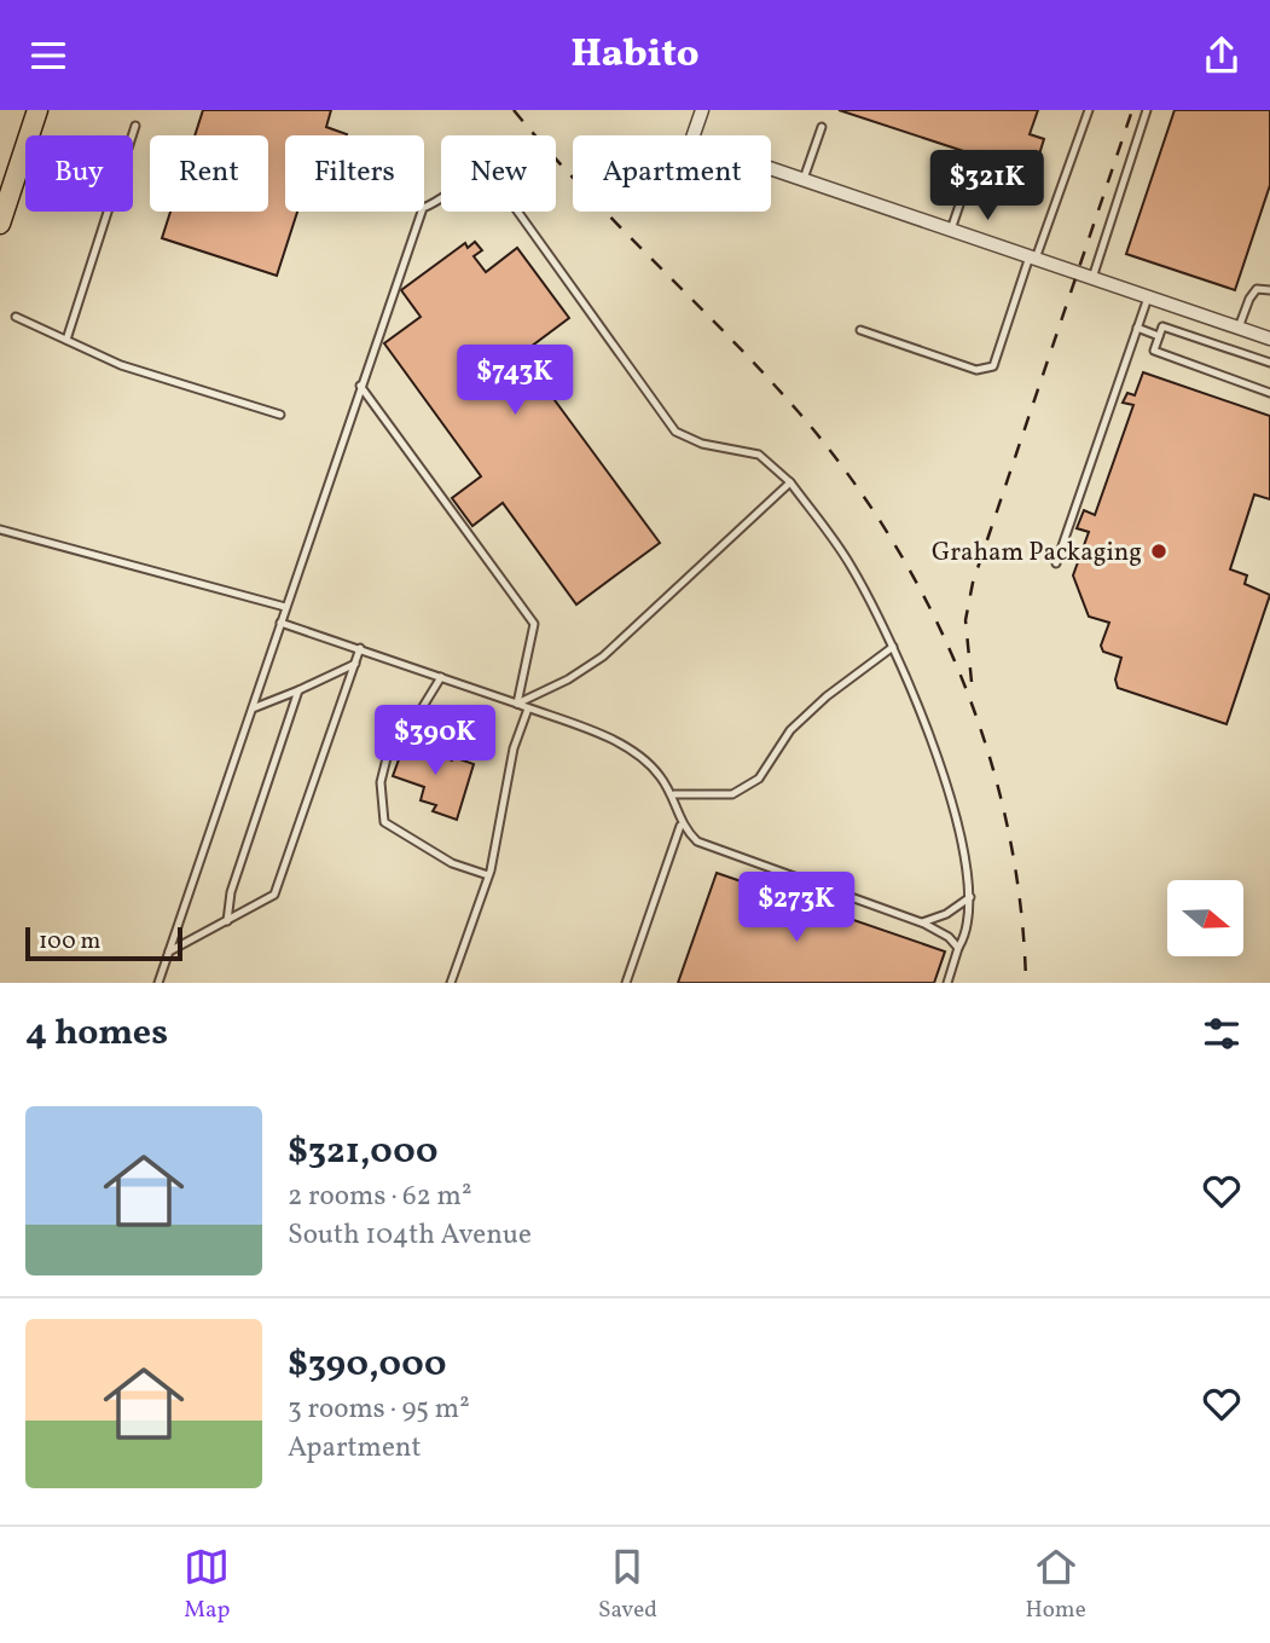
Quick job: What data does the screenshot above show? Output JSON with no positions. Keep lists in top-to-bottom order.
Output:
{
  "places": ["Graham Packaging"],
  "scale_bar": "100 m",
  "north": "right",
  "page": {
    "header": "Habito",
    "chip": [
      "Buy",
      "Rent",
      "Filters",
      "New",
      "Apartment"
    ],
    "price": [
      "$321K",
      "$743K",
      "$390K",
      "$273K"
    ],
    "scale": "100 m",
    "heading": "4 homes",
    "list": [
      {
        "name": "$321,000",
        "note": "2 rooms · 62 m² · South 104th Avenue"
      },
      {
        "name": "$390,000",
        "note": "3 rooms · 95 m² · Apartment"
      }
    ],
    "tabs": ["Map", "Saved", "Home"]
  }
}
